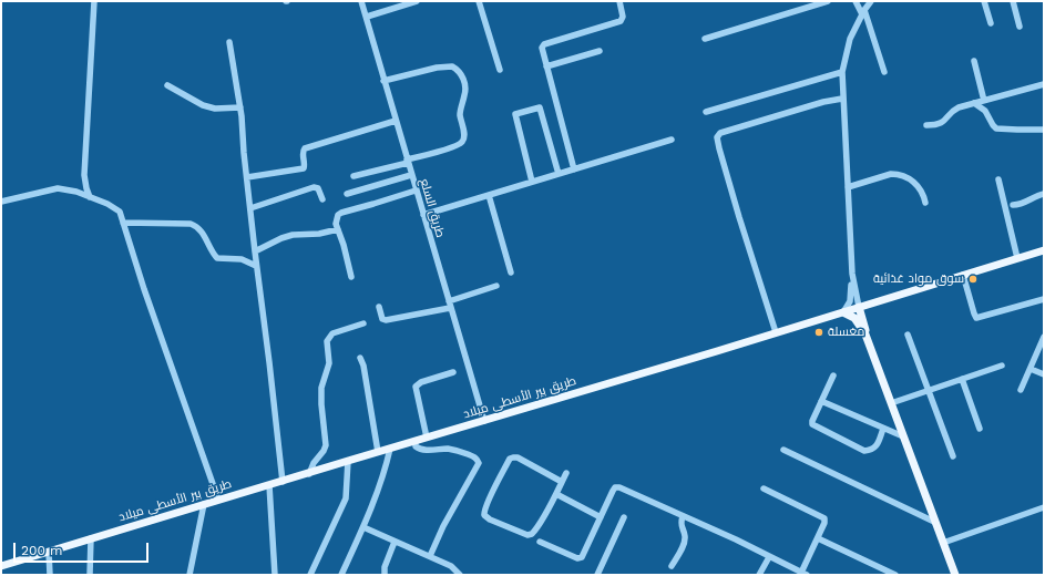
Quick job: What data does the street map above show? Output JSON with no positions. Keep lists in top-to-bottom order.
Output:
{
  "streets": {
    "main road": ["طريق بير الأسطى ميلاد"],
    "street": ["طريق السلع"]
  },
  "crossings": [
    ["طريق السلع", "طريق بير الأسطى ميلاد"]
  ],
  "places": ["سوق مواد غذائية", "مغسلة"],
  "scale_bar": "200 m"
}
